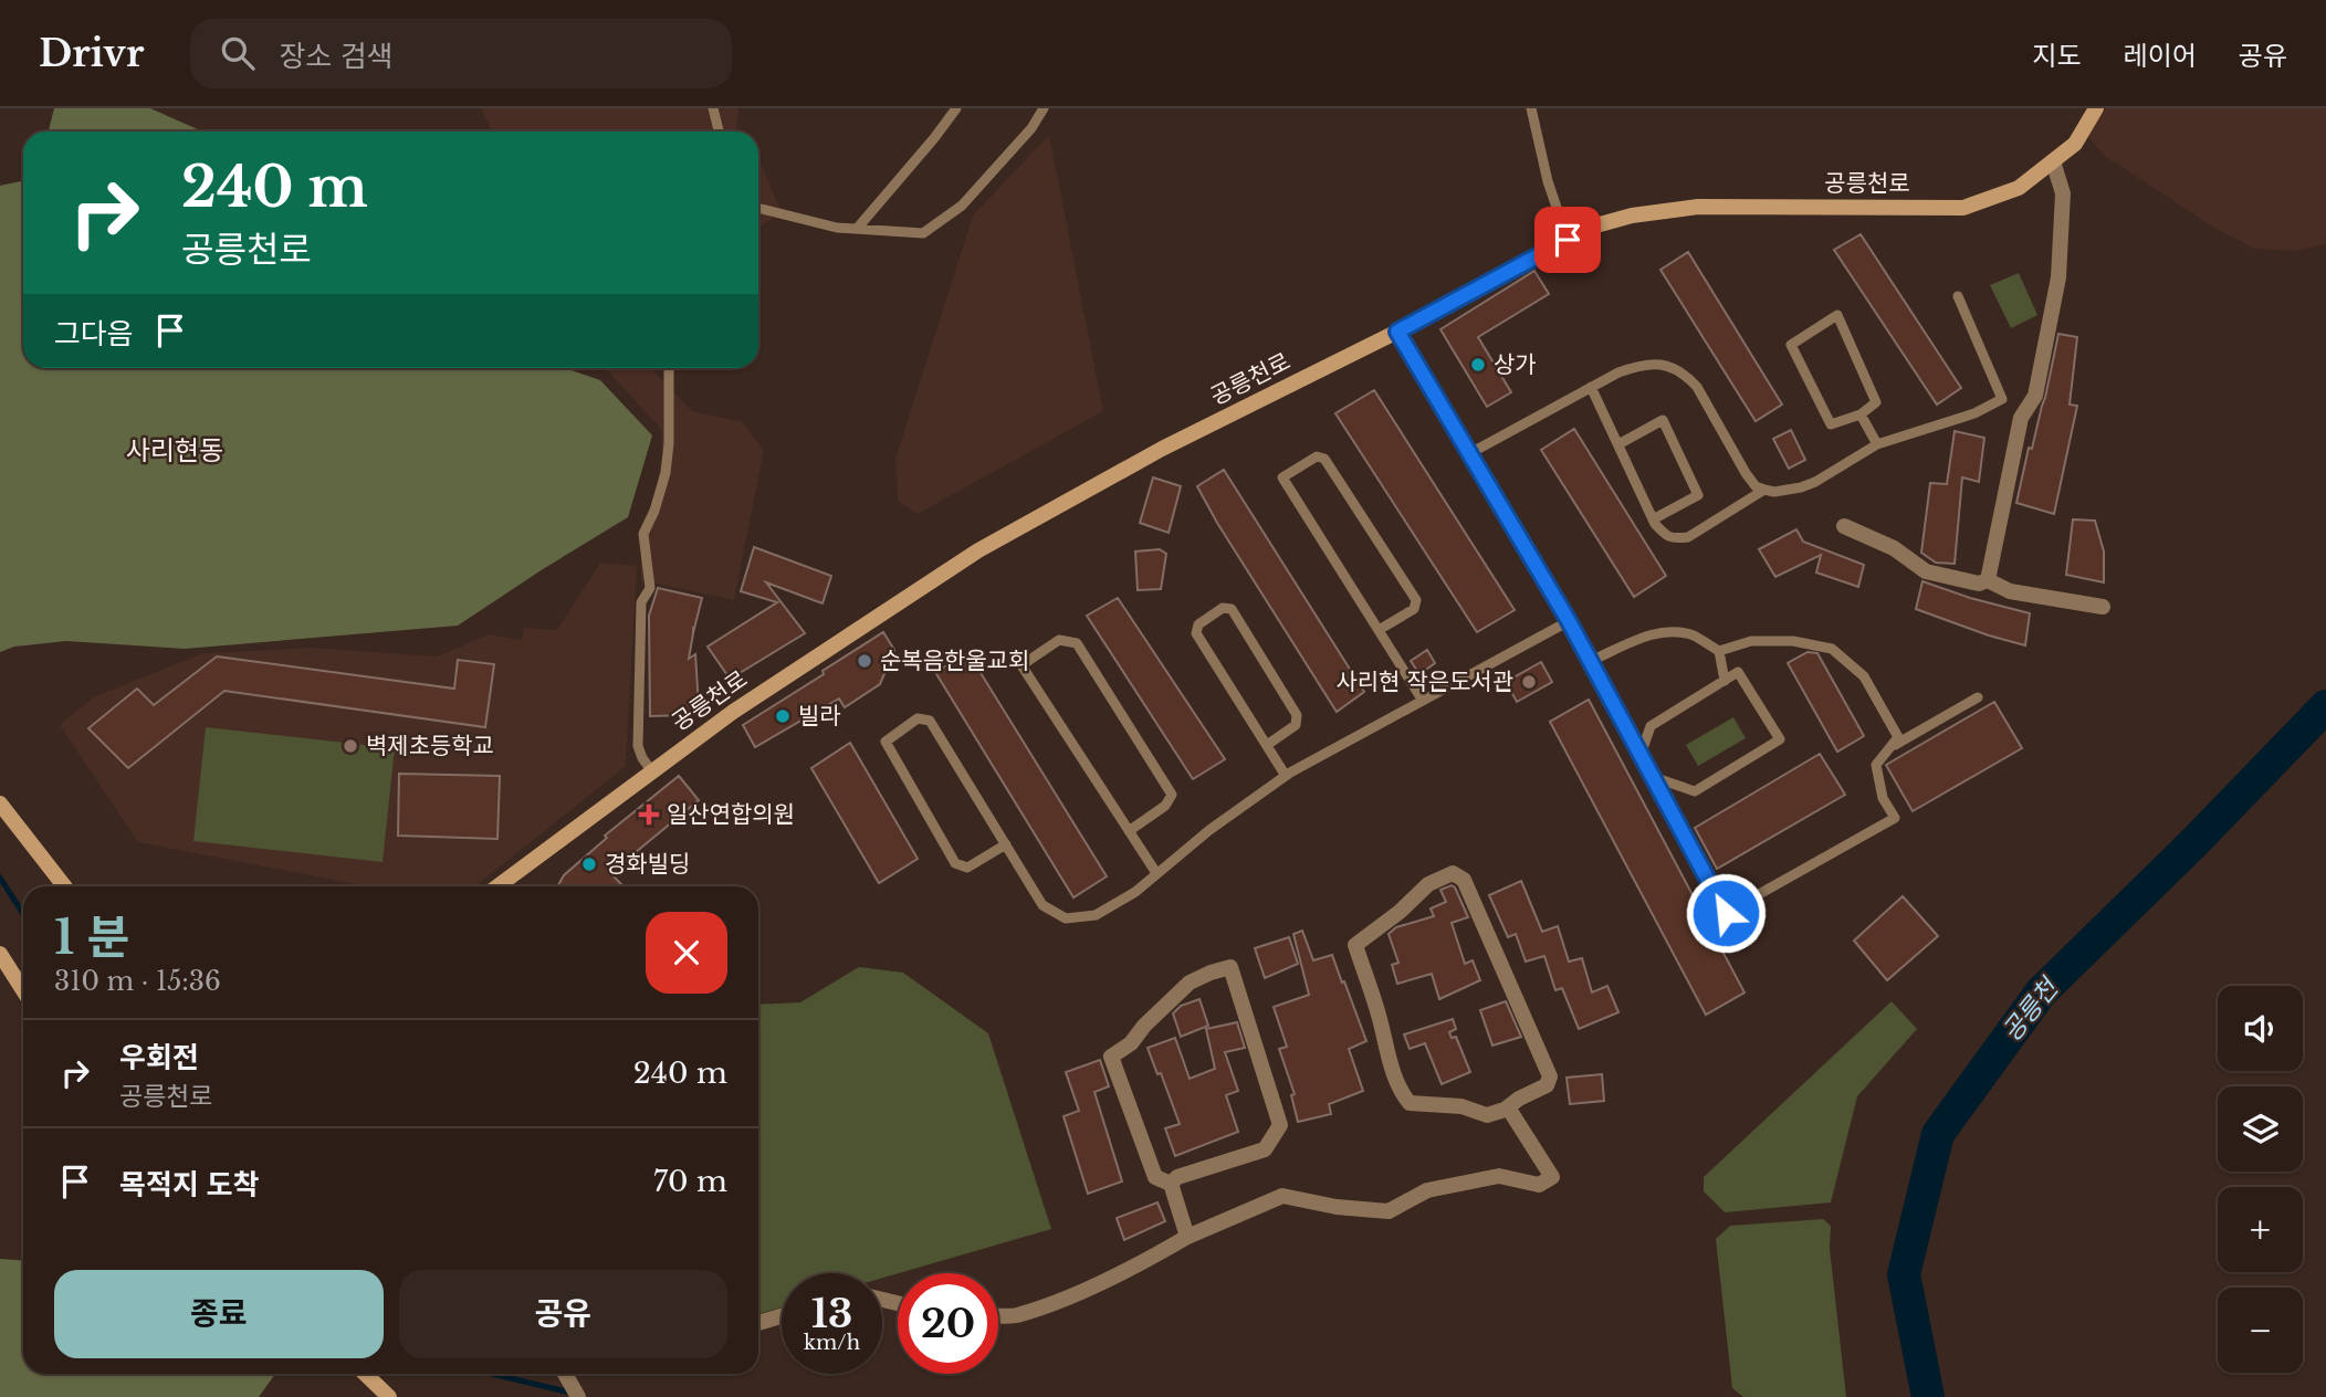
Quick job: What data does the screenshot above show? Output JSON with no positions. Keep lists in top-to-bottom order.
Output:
{
  "streets": {
    "street": ["공릉천로"]
  },
  "districts": ["사리현동"],
  "water": ["공릉천"],
  "places": {
    "other": [
      "상가",
      "순복음한울교회",
      "사리현 작은도서관",
      "빌라",
      "벽제초등학교",
      "경화빌딩"
    ],
    "health": ["일산연합의원"]
  },
  "page": {
    "header": "Drivr",
    "search": "장소 검색",
    "nav": ["지도", "레이어", "공유"],
    "turn": ["240 m", "공릉천로"],
    "then": "그다음",
    "heading": ["1 분", "310 m · 15:36"],
    "map_buttons": ["+", "−"],
    "list": [
      {
        "name": "우회전",
        "note": "공릉천로",
        "value": "240 m"
      },
      {
        "name": "목적지 도착",
        "value": "70 m"
      }
    ],
    "buttons": ["종료", "공유"],
    "speed": "13 km/h",
    "limit": "20"
  }
}
